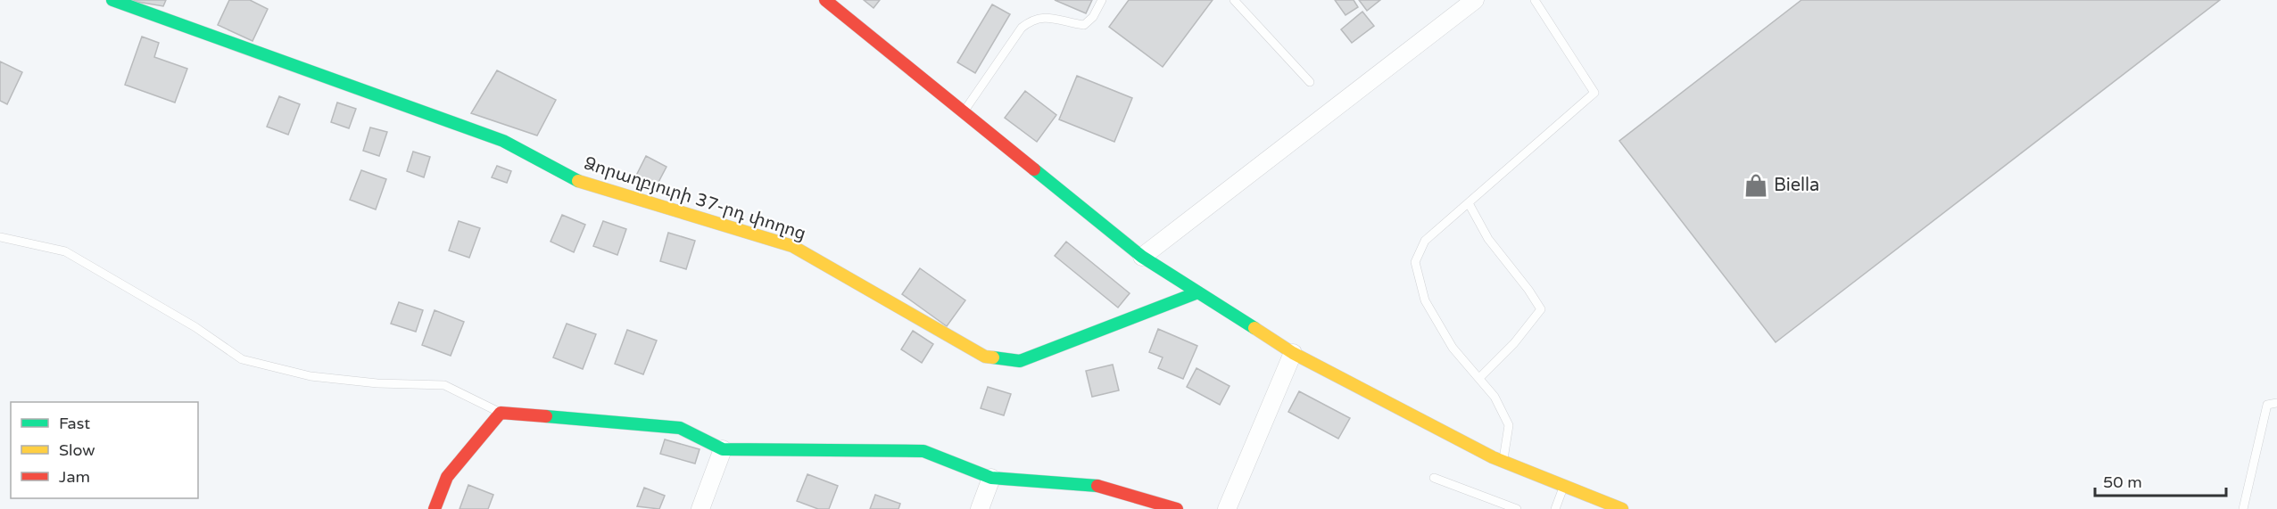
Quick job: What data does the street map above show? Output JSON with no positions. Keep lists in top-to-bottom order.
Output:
{
  "streets": {
    "street": ["Ձորաղբյուրի 37-րդ փողոց"]
  },
  "places": {
    "shop": ["Biella"]
  },
  "legend": ["Fast", "Slow", "Jam"],
  "scale_bar": "50 m"
}
